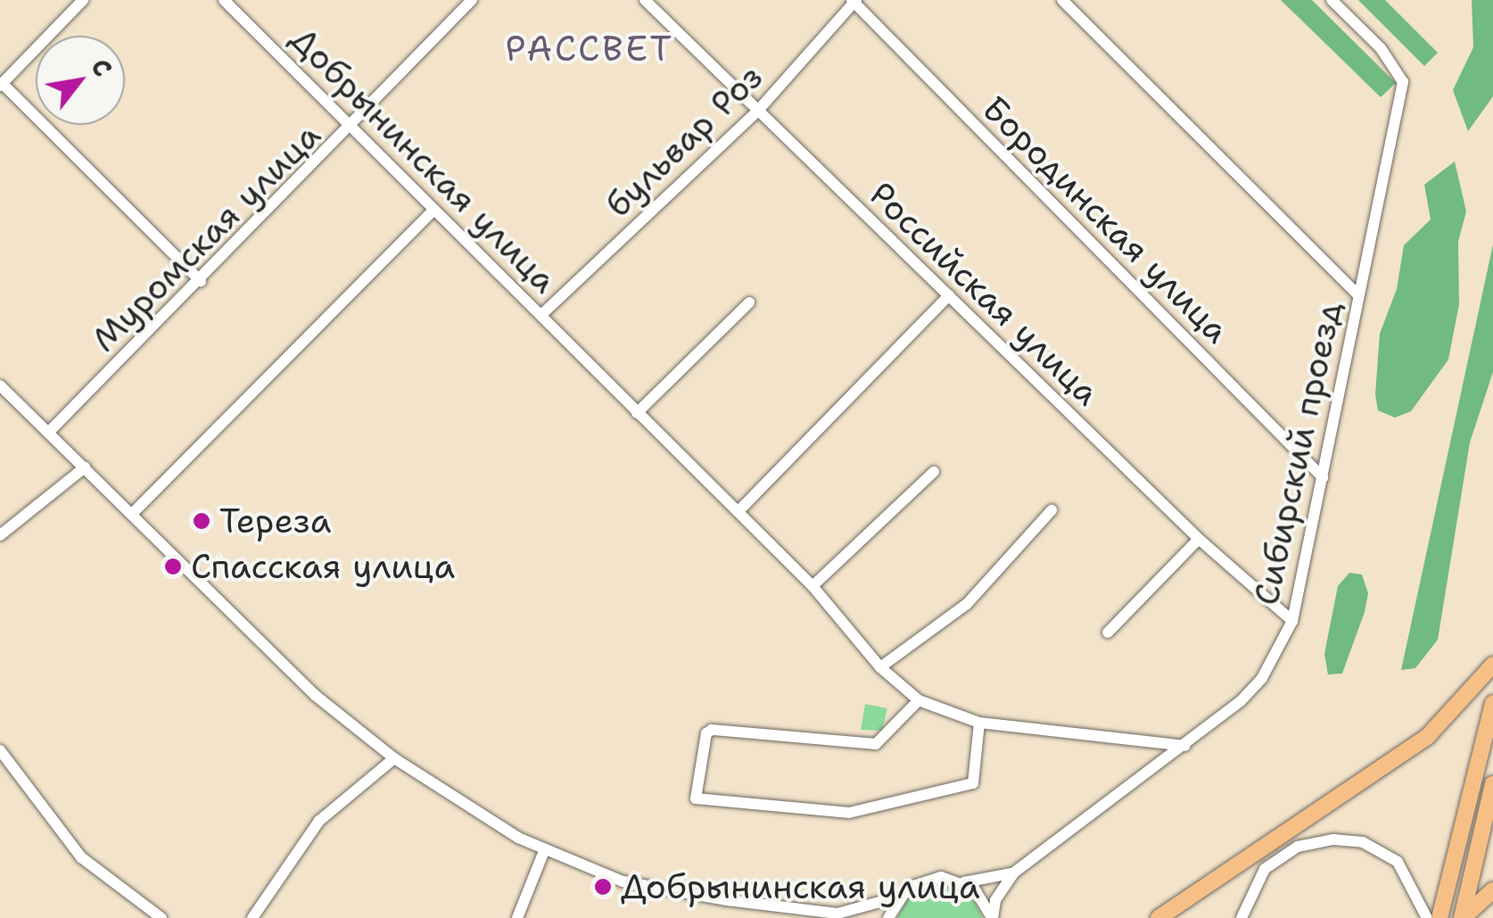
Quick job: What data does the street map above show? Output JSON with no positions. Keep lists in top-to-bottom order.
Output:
{
  "streets": {
    "street": [
      "бульвар Роз",
      "Добрынинская улица",
      "Бородинская улица",
      "Муромская улица",
      "Российская улица",
      "Сибирский проезд"
    ]
  },
  "crossings": [
    ["бульвар Роз", "Добрынинская улица"],
    ["бульвар Роз", "Бородинская улица"],
    ["бульвар Роз", "Российская улица"],
    ["Добрынинская улица", "Муромская улица"],
    ["Добрынинская улица", "Сибирский проезд"],
    ["Бородинская улица", "Сибирский проезд"],
    ["Российская улица", "Сибирский проезд"]
  ],
  "districts": ["РАССВЕТ"],
  "places": ["Тереза", "Спасская улица", "Добрынинская улица"],
  "north": "top right"
}
